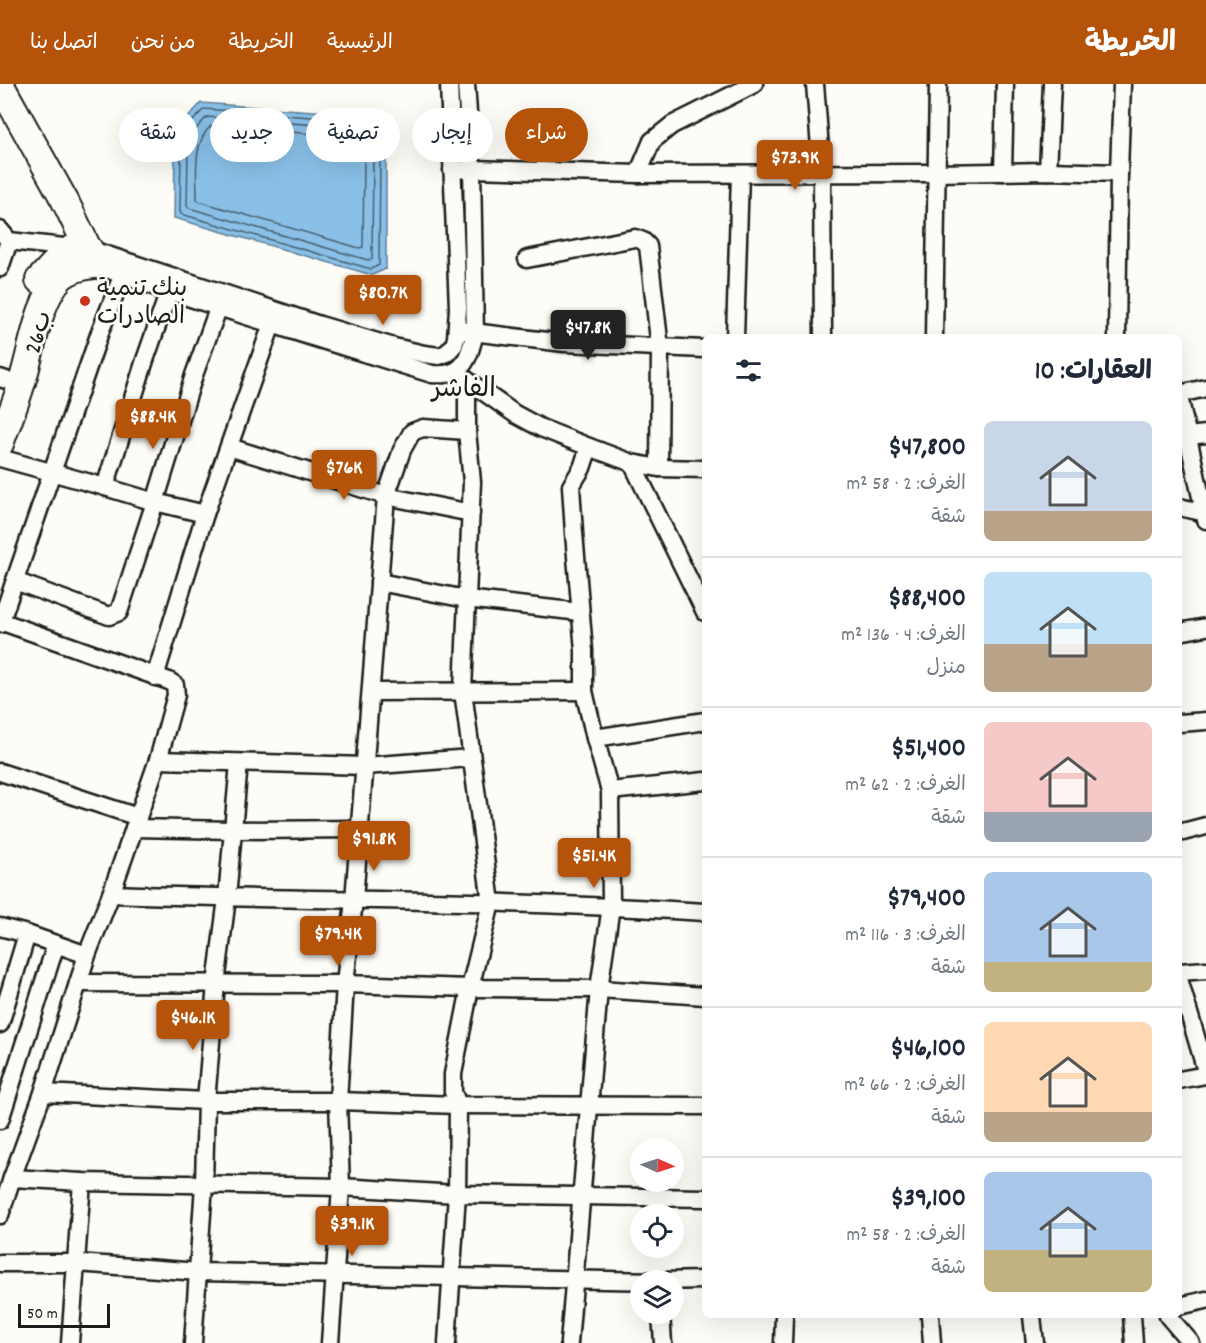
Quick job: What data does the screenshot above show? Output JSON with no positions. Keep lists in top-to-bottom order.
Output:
{
  "streets": {
    "highway": ["26ب"]
  },
  "districts": ["الفاشر"],
  "places": ["بنك تنمية الصادرات"],
  "scale_bar": "50 m",
  "north": "right",
  "page": {
    "header": "الخريطة",
    "nav": [
      "الرئيسية",
      "الخريطة",
      "من نحن",
      "اتصل بنا"
    ],
    "chip": [
      "شراء",
      "إيجار",
      "تصفية",
      "جديد",
      "شقة"
    ],
    "price": [
      "$73.9K",
      "$80.7K",
      "$47.8K",
      "$88.4K",
      "$76K",
      "$91.8K",
      "$51.4K",
      "$79.4K",
      "$46.1K",
      "$39.1K"
    ],
    "heading": "العقارات: 10",
    "list": [
      {
        "name": "$47,800",
        "note": "الغرف: 2 · 58 m² · شقة"
      },
      {
        "name": "$88,400",
        "note": "الغرف: 4 · 136 m² · منزل"
      },
      {
        "name": "$51,400",
        "note": "الغرف: 2 · 62 m² · شقة"
      },
      {
        "name": "$79,400",
        "note": "الغرف: 3 · 116 m² · شقة"
      },
      {
        "name": "$46,100",
        "note": "الغرف: 2 · 66 m² · شقة"
      },
      {
        "name": "$39,100",
        "note": "الغرف: 2 · 58 m² · شقة"
      }
    ],
    "scale": "50 m"
  }
}
